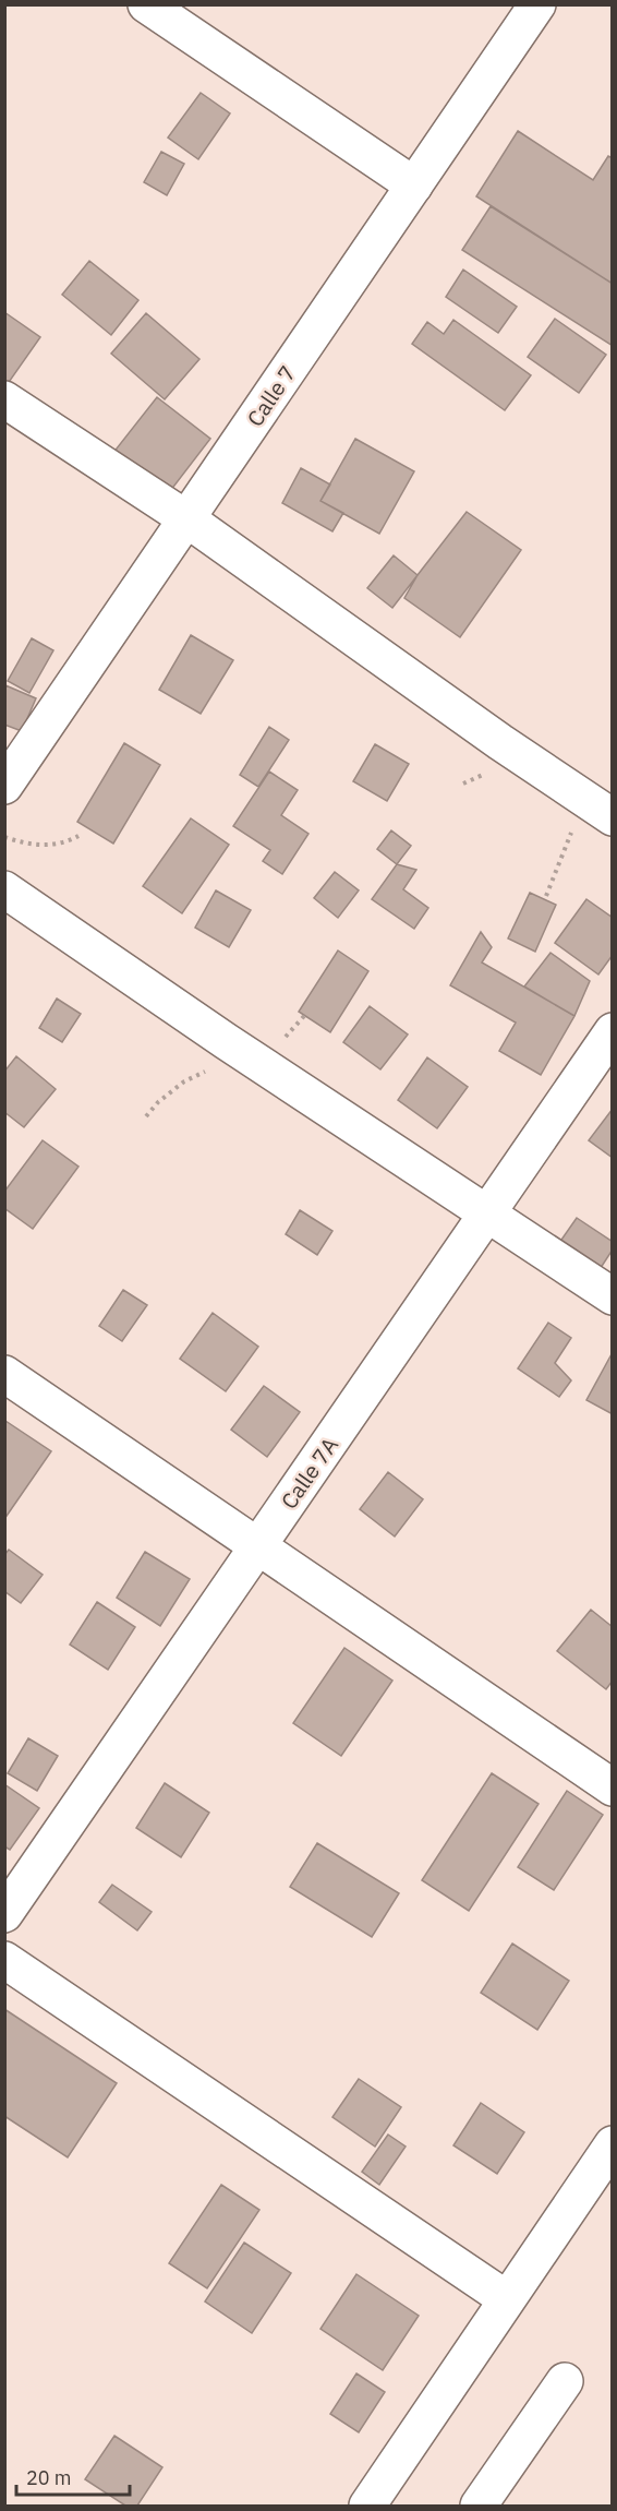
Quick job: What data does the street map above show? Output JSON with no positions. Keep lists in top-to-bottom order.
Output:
{
  "streets": {
    "street": ["Calle 7", "Calle 7A"]
  },
  "scale_bar": "20 m"
}
